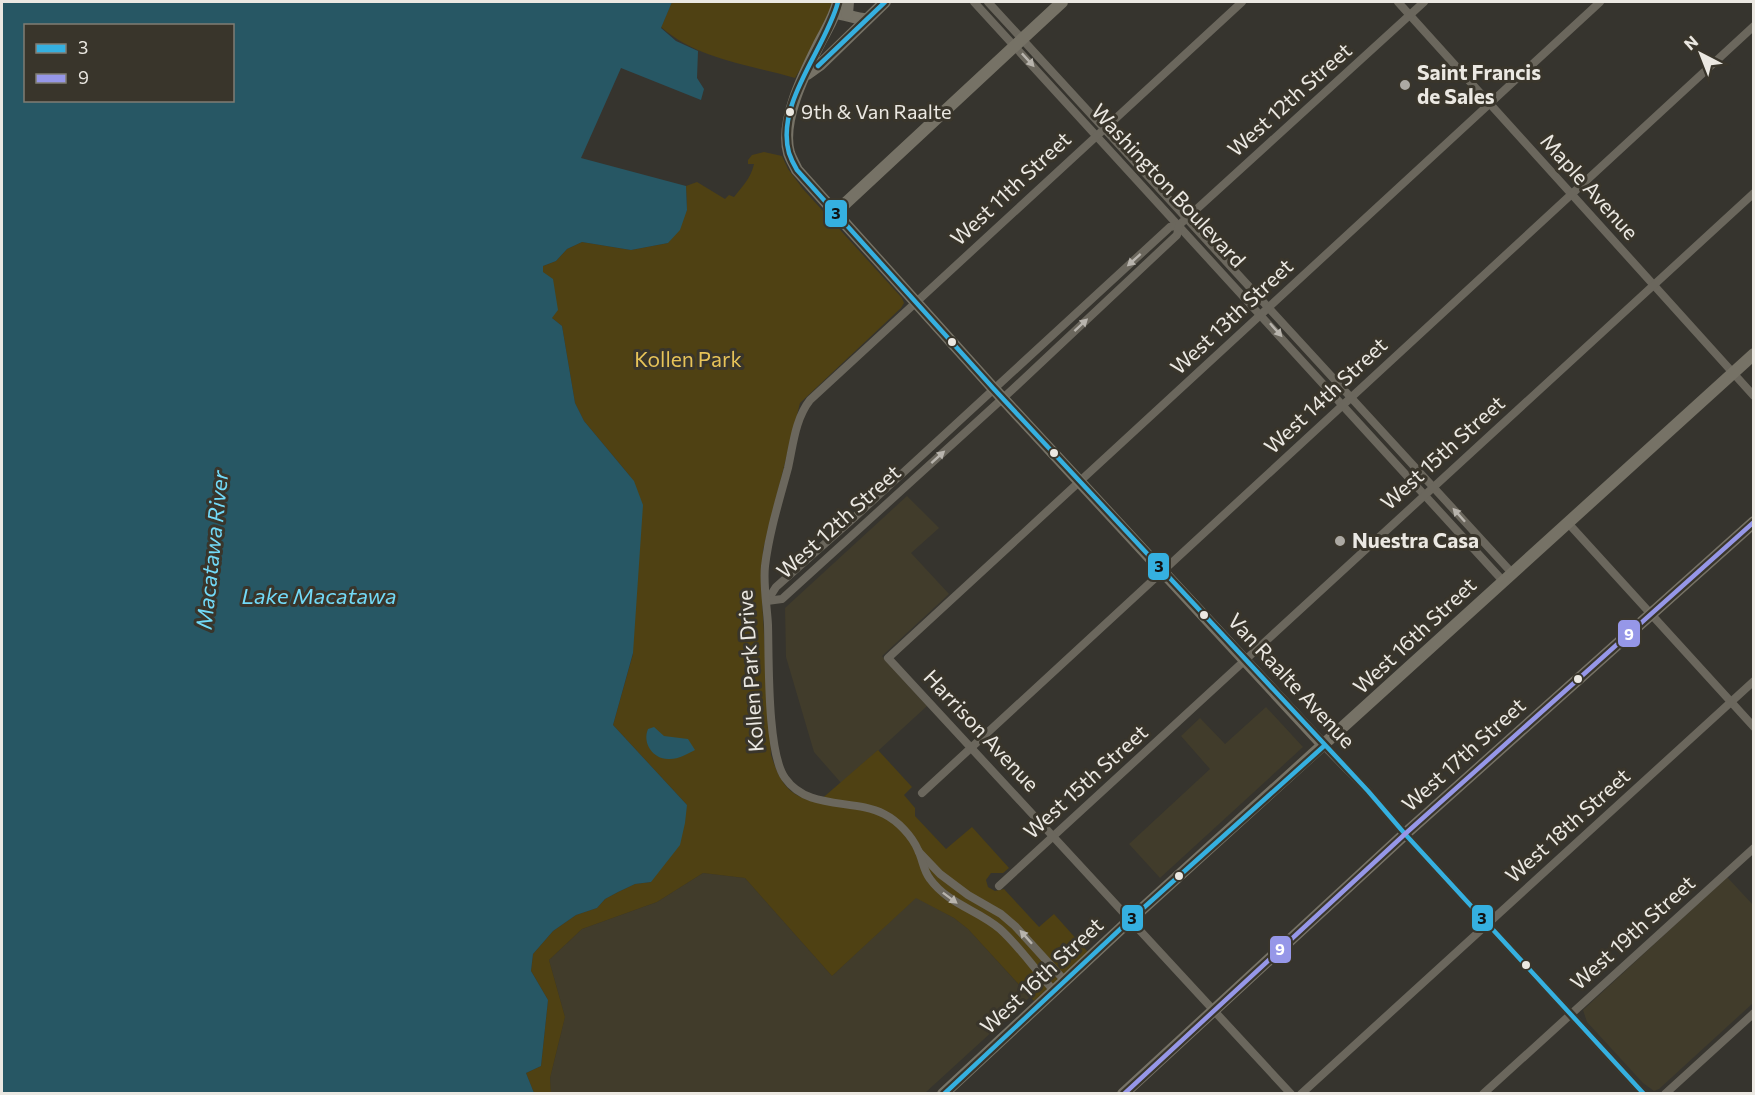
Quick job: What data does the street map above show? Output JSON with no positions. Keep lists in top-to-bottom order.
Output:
{
  "streets": {
    "street": [
      "West 12th Street",
      "Washington Boulevard",
      "Maple Avenue",
      "West 11th Street",
      "West 13th Street",
      "West 14th Street",
      "West 15th Street",
      "West 16th Street",
      "Kollen Park Drive",
      "Van Raalte Avenue",
      "Harrison Avenue",
      "West 17th Street",
      "West 18th Street",
      "West 19th Street"
    ]
  },
  "crossings": [
    ["West 12th Street", "Washington Boulevard"],
    ["West 12th Street", "Maple Avenue"],
    ["West 12th Street", "Kollen Park Drive"],
    ["West 12th Street", "Van Raalte Avenue"],
    ["Washington Boulevard", "West 11th Street"],
    ["Washington Boulevard", "West 13th Street"],
    ["Washington Boulevard", "West 14th Street"],
    ["Washington Boulevard", "West 15th Street"],
    ["Washington Boulevard", "West 16th Street"],
    ["Maple Avenue", "West 13th Street"],
    ["Maple Avenue", "West 14th Street"],
    ["Maple Avenue", "West 15th Street"],
    ["Maple Avenue", "West 16th Street"],
    ["West 11th Street", "Kollen Park Drive"],
    ["West 11th Street", "Van Raalte Avenue"],
    ["West 13th Street", "Van Raalte Avenue"],
    ["West 13th Street", "Harrison Avenue"],
    ["West 14th Street", "Van Raalte Avenue"],
    ["West 14th Street", "Harrison Avenue"],
    ["West 15th Street", "Van Raalte Avenue"],
    ["West 15th Street", "Harrison Avenue"],
    ["West 16th Street", "Kollen Park Drive"],
    ["West 16th Street", "Van Raalte Avenue"],
    ["West 16th Street", "Harrison Avenue"],
    ["Van Raalte Avenue", "West 17th Street"],
    ["Van Raalte Avenue", "West 18th Street"],
    ["Van Raalte Avenue", "West 19th Street"],
    ["Harrison Avenue", "West 17th Street"]
  ],
  "water": ["Macatawa River", "Lake Macatawa"],
  "parks": ["Kollen Park"],
  "places": ["Saint Francis de Sales", "9th & Van Raalte", "Nuestra Casa"],
  "lines": ["transit line 3", "transit line 9"],
  "legend": ["3", "9"],
  "north": "top left"
}
